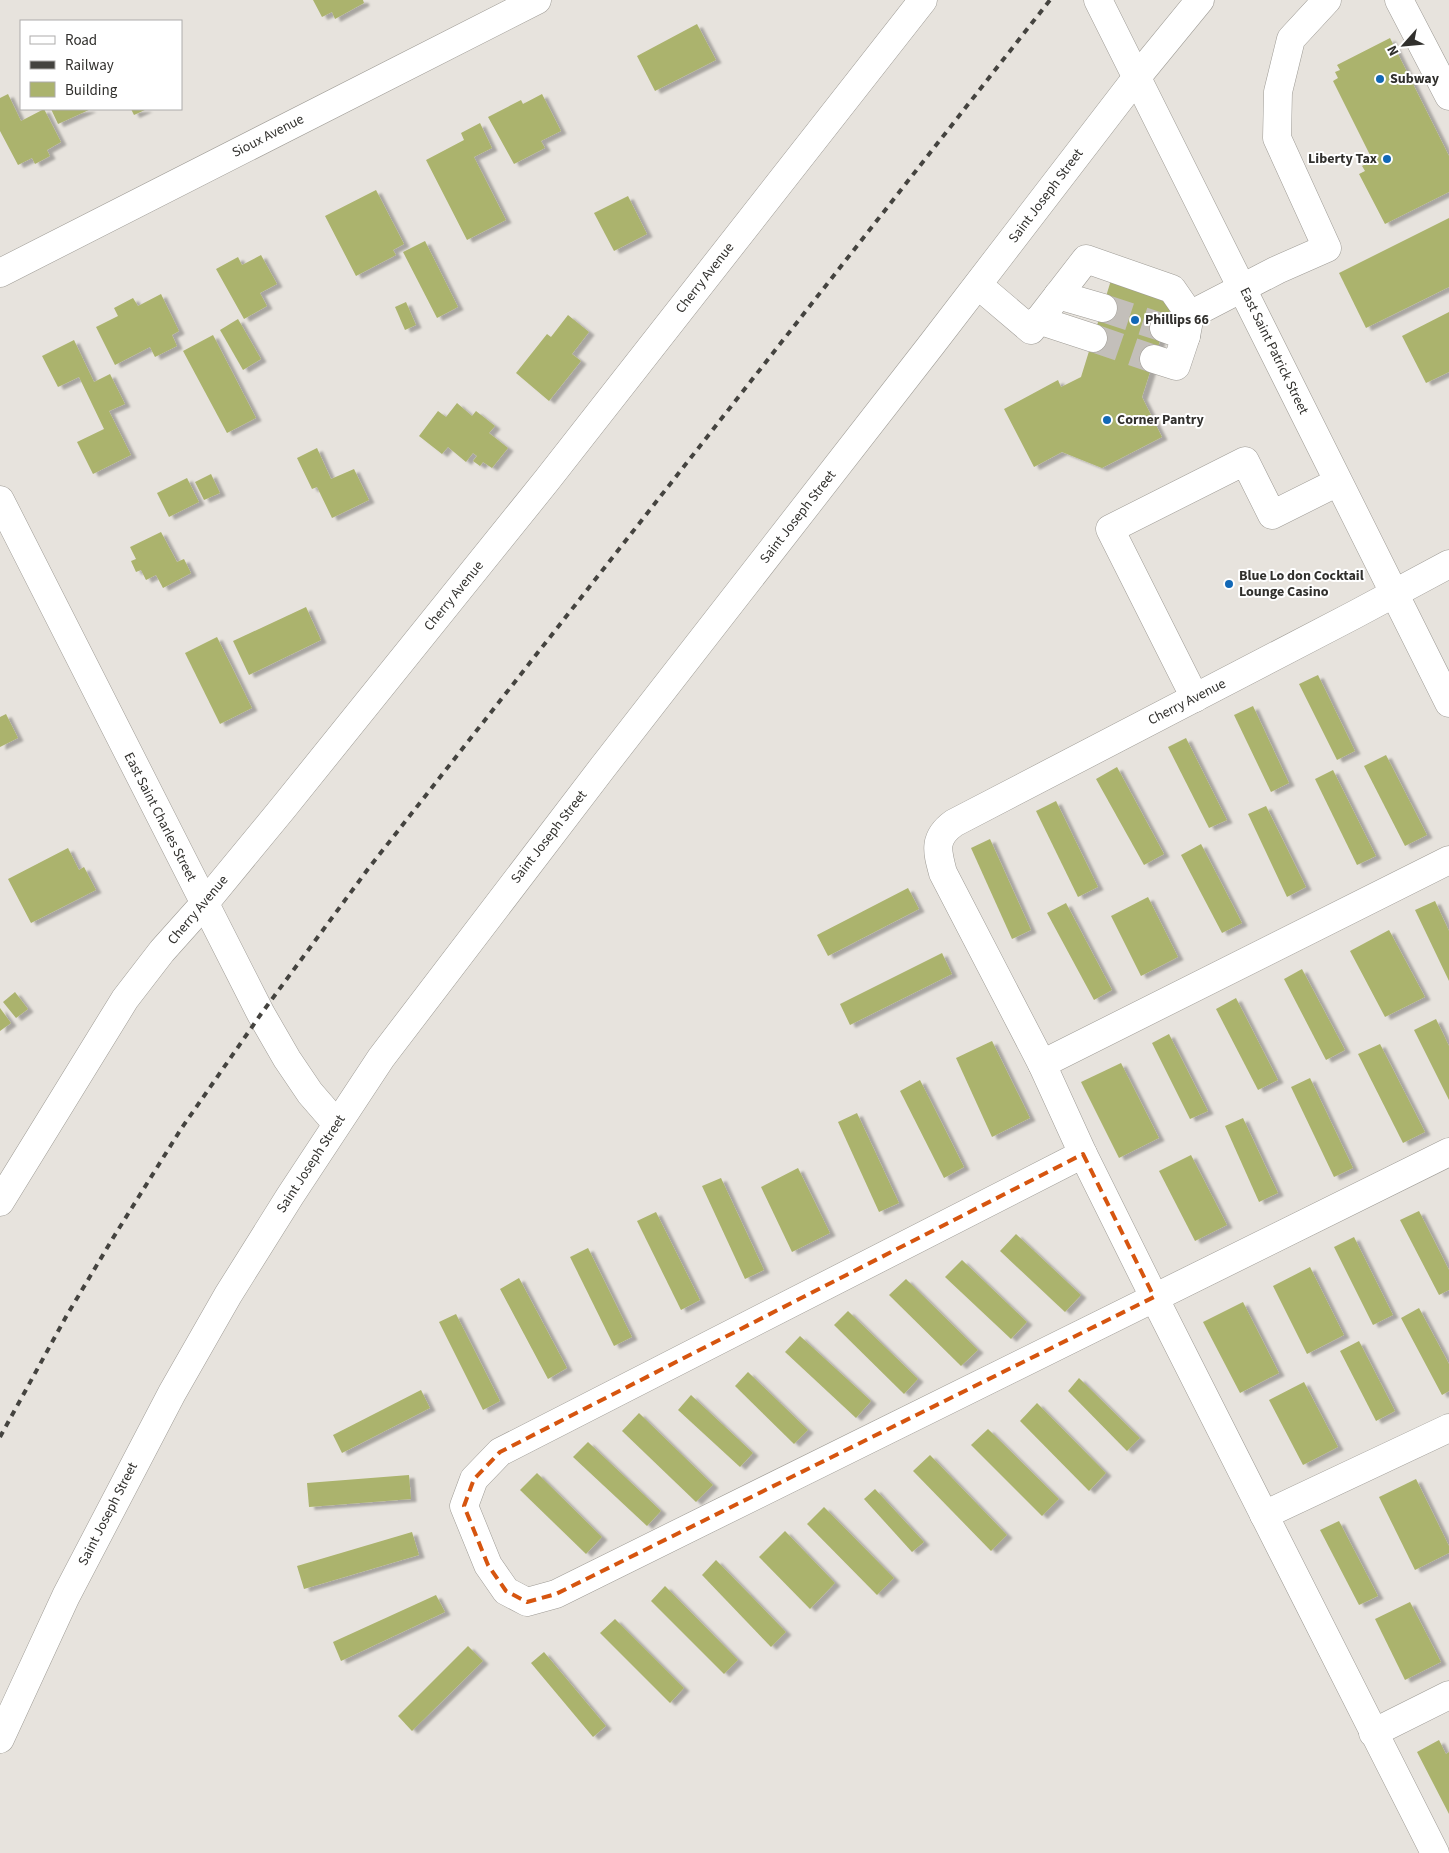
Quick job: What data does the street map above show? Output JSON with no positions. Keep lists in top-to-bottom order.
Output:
{
  "streets": {
    "street": [
      "Sioux Avenue",
      "Saint Joseph Street",
      "Cherry Avenue",
      "East Saint Patrick Street",
      "East Saint Charles Street"
    ]
  },
  "crossings": [
    ["Saint Joseph Street", "East Saint Patrick Street"],
    ["Saint Joseph Street", "East Saint Charles Street"],
    ["Cherry Avenue", "East Saint Patrick Street"],
    ["Cherry Avenue", "East Saint Charles Street"]
  ],
  "places": [
    "Subway",
    "Liberty Tax",
    "Phillips 66",
    "Corner Pantry",
    "Blue Lo don Cocktail Lounge Casino"
  ],
  "legend": ["Road", "Railway", "Building"],
  "north": "bottom left"
}
